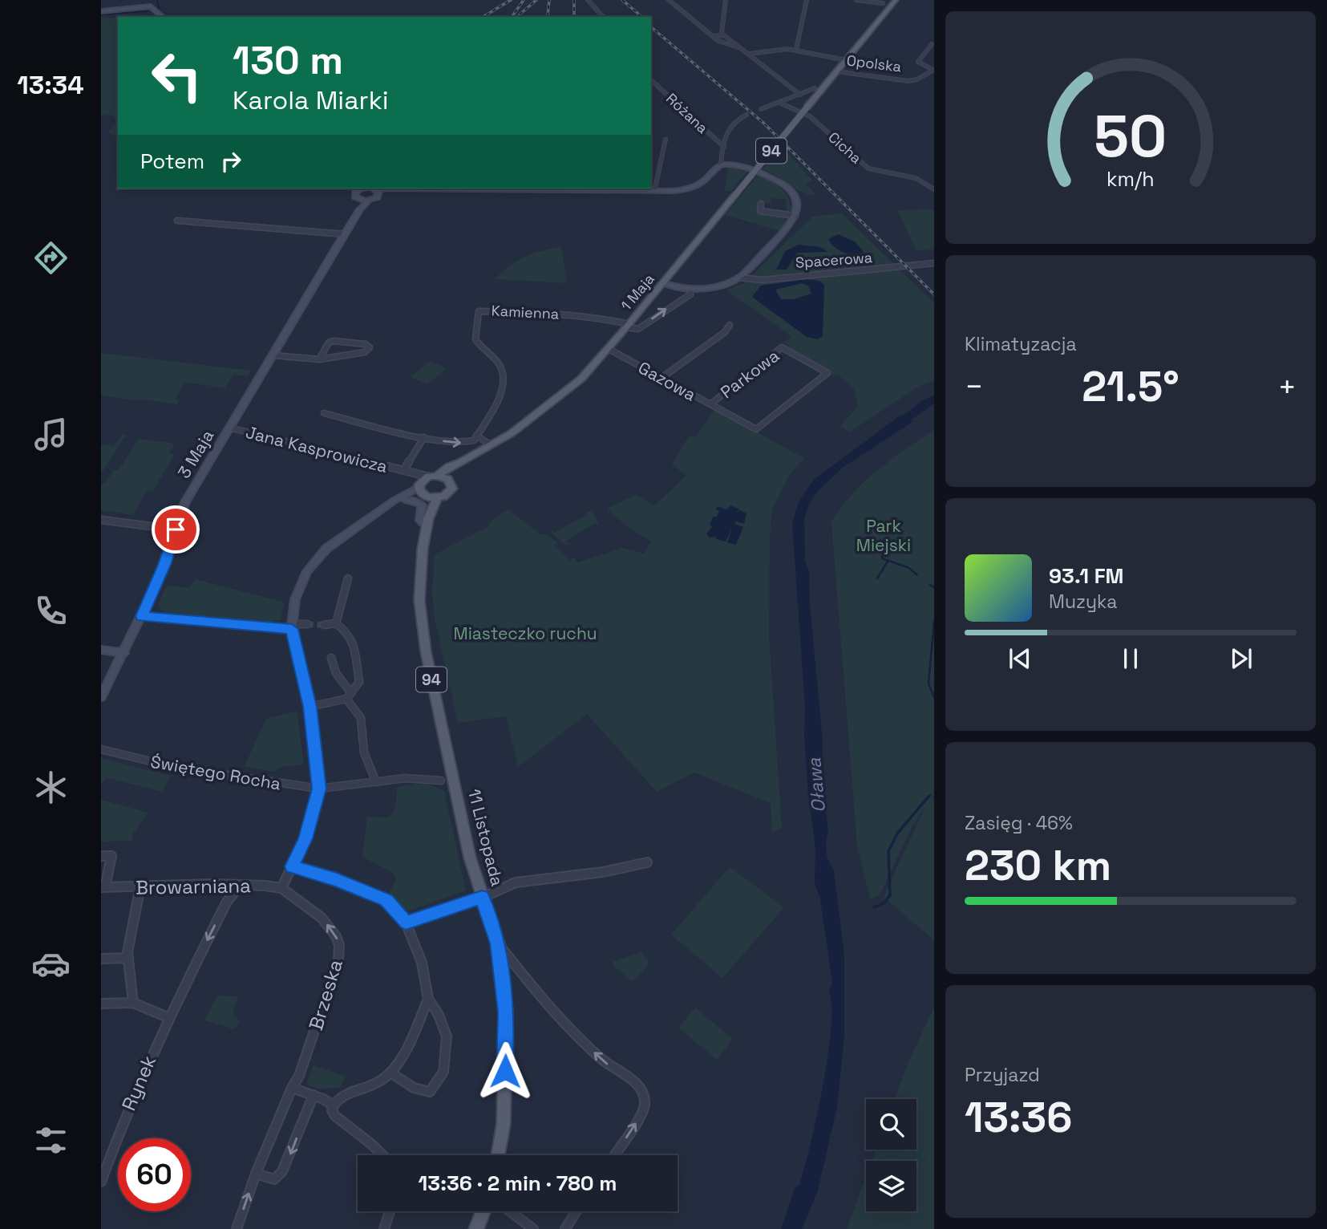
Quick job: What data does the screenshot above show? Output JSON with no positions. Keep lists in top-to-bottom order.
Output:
{
  "streets": {
    "main road": [
      "Opolska",
      "94",
      "1 Maja",
      "11 Listopada"
    ],
    "street": [
      "Różana",
      "Cicha",
      "Spacerowa",
      "Kamienna",
      "Parkowa",
      "Gazowa",
      "Jana Kasprowicza",
      "3 Maja",
      "Świętego Rocha",
      "Browarniana",
      "Brzeska",
      "Rynek"
    ]
  },
  "crossings": [
    ["Opolska", "1 Maja"],
    ["94", "1 Maja"],
    ["94", "11 Listopada"],
    ["Spacerowa", "1 Maja"],
    ["1 Maja", "Kamienna"],
    ["1 Maja", "Gazowa"],
    ["1 Maja", "Jana Kasprowicza"],
    ["1 Maja", "Świętego Rocha"],
    ["1 Maja", "11 Listopada"],
    ["Parkowa", "Gazowa"],
    ["Jana Kasprowicza", "3 Maja"],
    ["Jana Kasprowicza", "11 Listopada"],
    ["Browarniana", "Brzeska"],
    ["Browarniana", "Rynek"]
  ],
  "one_way": ["Brzeska", "Rynek"],
  "water": ["Oława"],
  "parks": ["Park Miejski", "Miasteczko ruchu"],
  "page": {
    "tabs": "13:34",
    "turn": ["130 m", "Karola Miarki"],
    "then": "Potem",
    "tile": [
      "Klimatyzacja",
      ["Zasięg · 46%", "230 km"],
      ["Przyjazd", "13:36"]
    ],
    "heat": ["−", "21.5°", "+"],
    "song": ["93.1 FM", "Muzyka"],
    "limit": "60",
    "trip": "13:36 · 2 min · 780 m",
    "gauge": ["50", "km/h"]
  }
}
